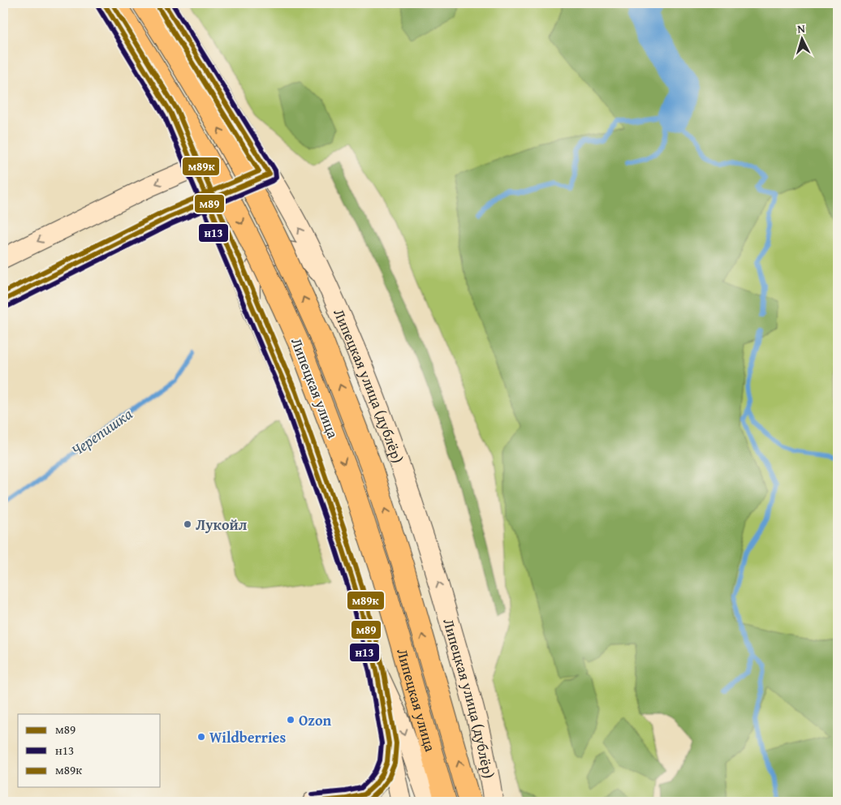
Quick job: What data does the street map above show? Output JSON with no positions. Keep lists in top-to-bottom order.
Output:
{
  "streets": {
    "main road": ["Липецкая улица (дублёр)", "Липецкая улица"]
  },
  "water": ["Черепишка"],
  "places": ["Лукойл", "Ozon", "Wildberries"],
  "lines": ["transit line м89", "transit line н13", "transit line м89к"],
  "legend": ["м89", "н13", "м89к"],
  "north": "top"
}
